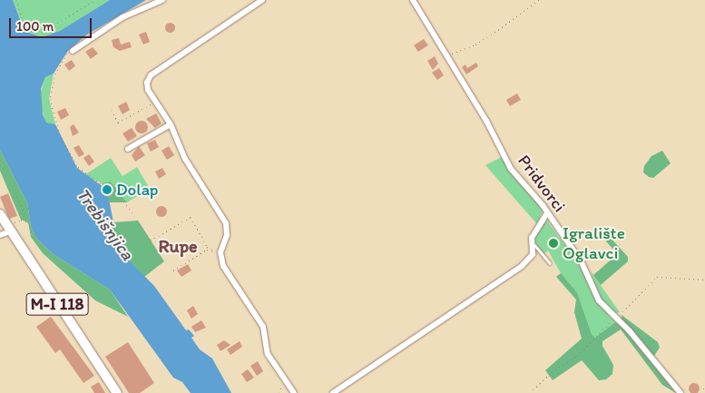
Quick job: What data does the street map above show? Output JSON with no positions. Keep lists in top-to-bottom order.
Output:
{
  "streets": {
    "main road": ["M-I 118"],
    "street": ["Pridvorci"]
  },
  "districts": ["Rupe"],
  "water": ["Trebišnjica"],
  "places": ["Dolap", "Igralište Oglavci"],
  "scale_bar": "100 m"
}
